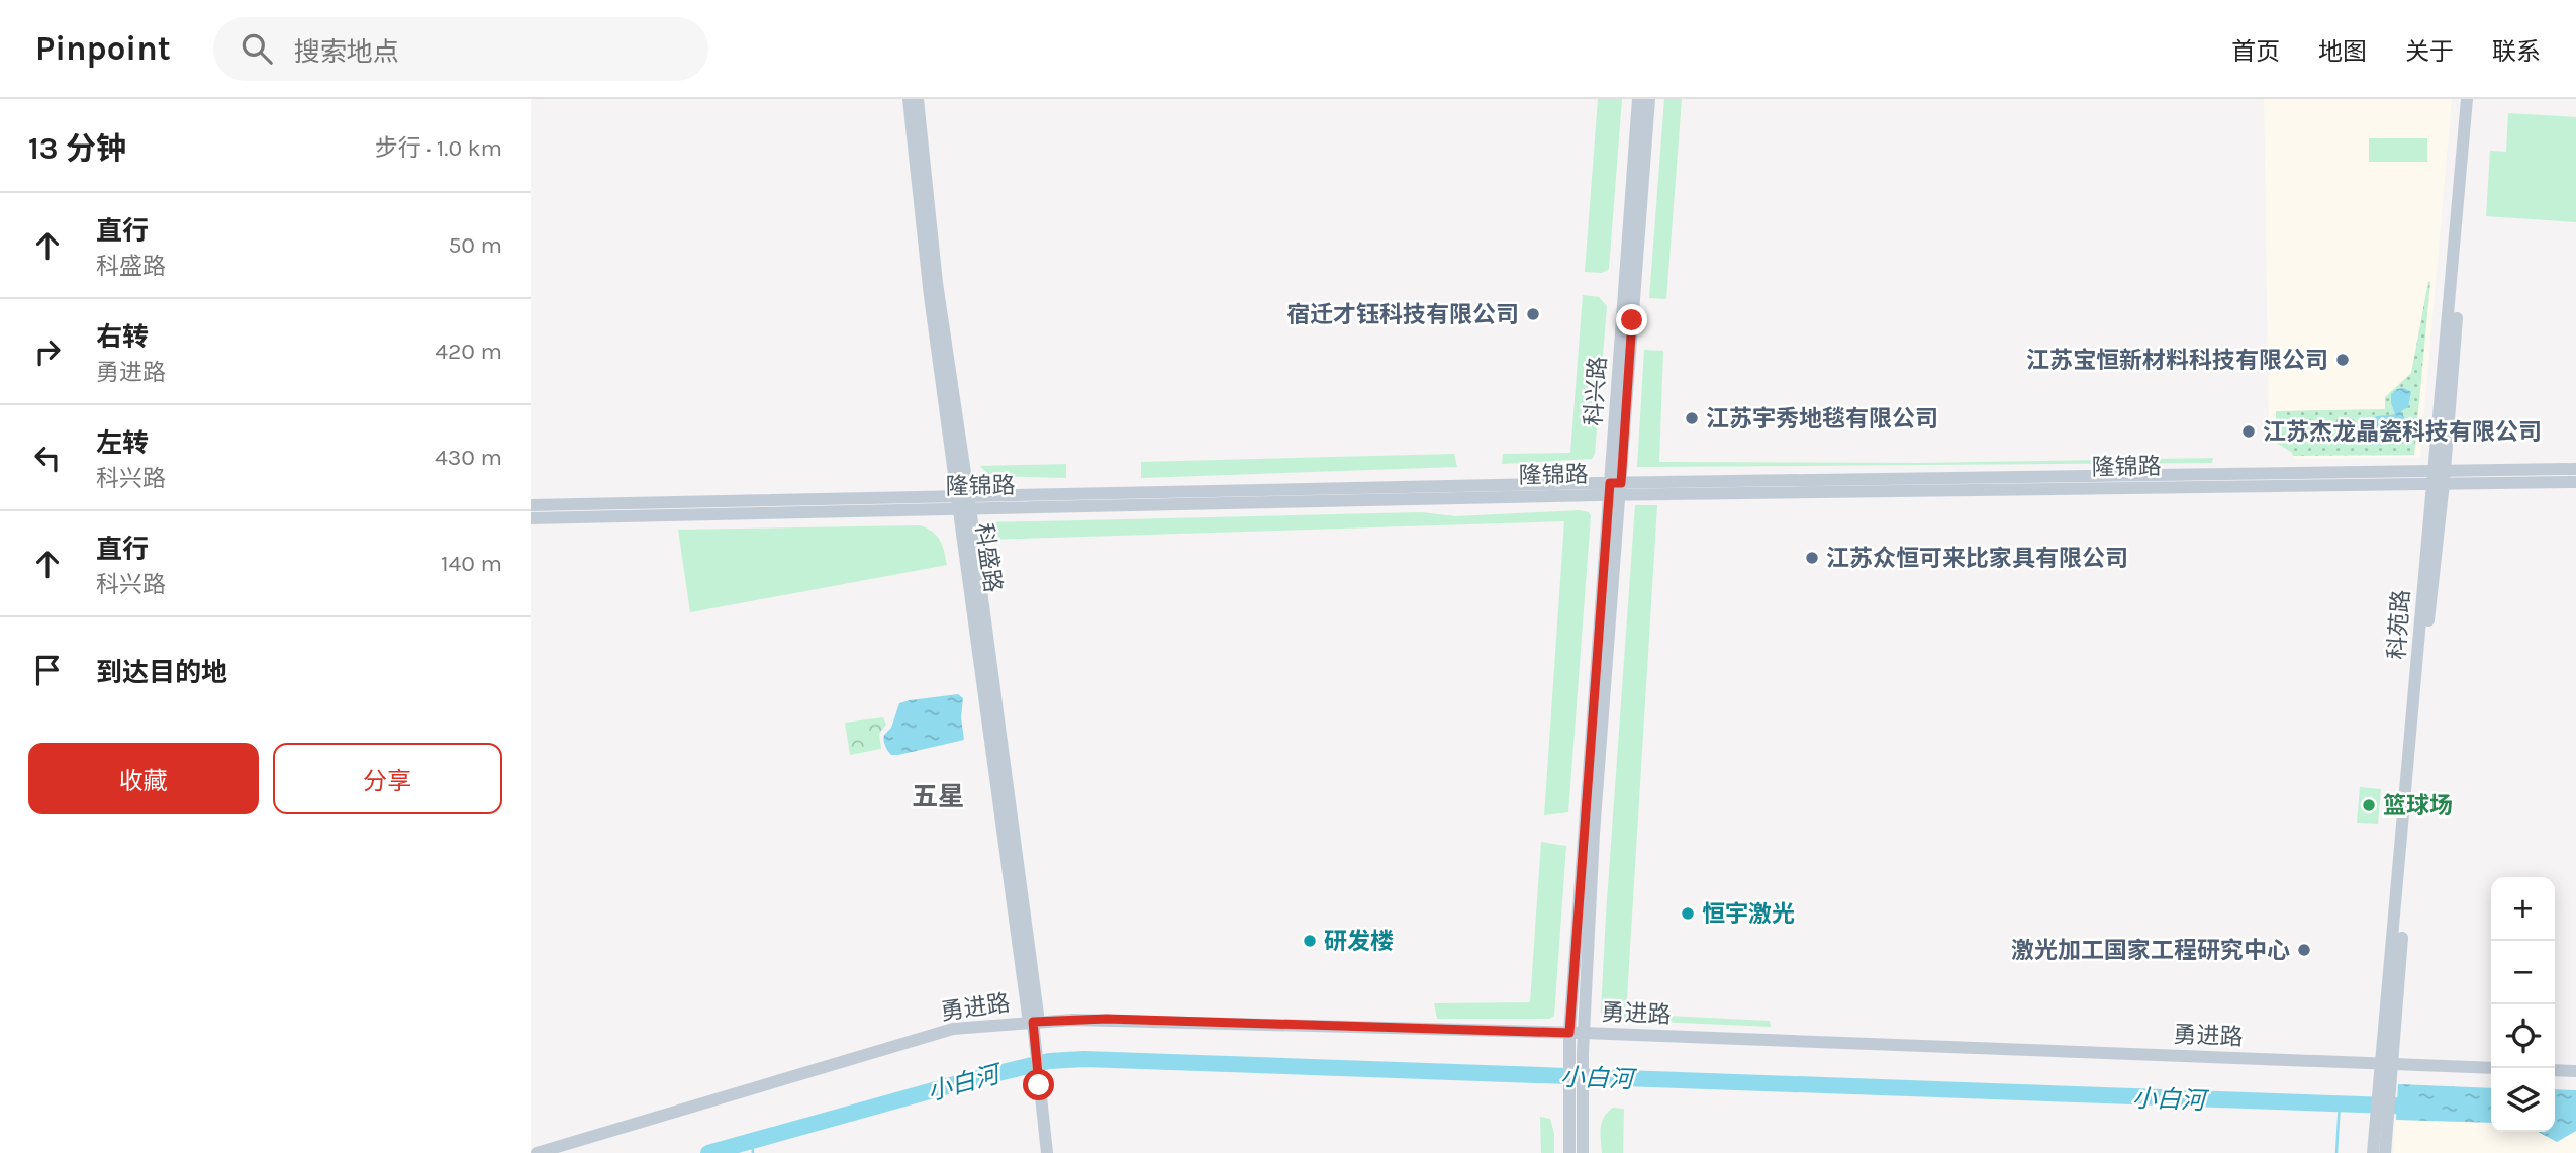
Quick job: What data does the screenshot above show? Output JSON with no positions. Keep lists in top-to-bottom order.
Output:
{
  "streets": {
    "street": [
      "科兴路",
      "隆锦路",
      "科盛路",
      "科苑路",
      "勇进路"
    ]
  },
  "crossings": [
    ["科兴路", "隆锦路"],
    ["科兴路", "勇进路"],
    ["隆锦路", "科盛路"],
    ["隆锦路", "科苑路"],
    ["科盛路", "勇进路"],
    ["科苑路", "勇进路"]
  ],
  "districts": ["五星"],
  "water": ["小白河"],
  "places": [
    "宿迁才钰科技有限公司",
    "江苏宝恒新材料科技有限公司",
    "江苏宇秀地毯有限公司",
    "江苏杰龙晶瓷科技有限公司",
    "江苏众恒可来比家具有限公司",
    "篮球场",
    "恒宇激光",
    "研发楼",
    "激光加工国家工程研究中心"
  ],
  "page": {
    "header": "Pinpoint",
    "search": "搜索地点",
    "nav": [
      "首页",
      "地图",
      "关于",
      "联系"
    ],
    "heading": ["13 分钟", "步行 · 1.0 km"],
    "list": [
      ["直行", "科盛路", "50 m"],
      ["右转", "勇进路", "420 m"],
      ["左转", "科兴路", "430 m"],
      ["直行", "科兴路", "140 m"],
      "到达目的地"
    ],
    "buttons": ["收藏", "分享"],
    "map_buttons": ["+", "−"]
  }
}
